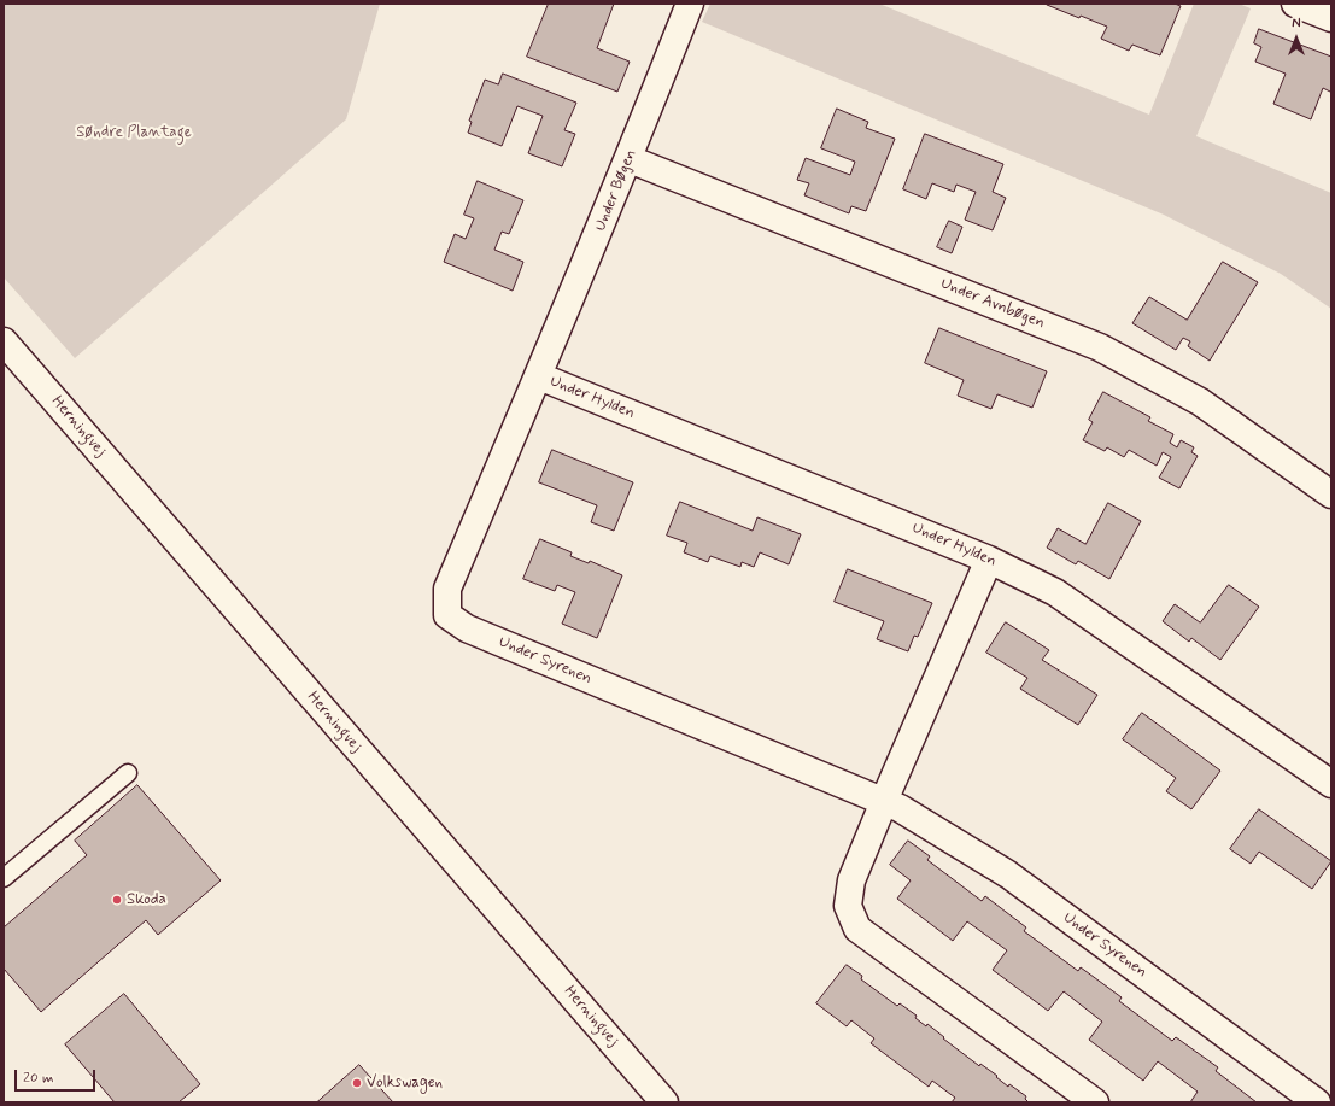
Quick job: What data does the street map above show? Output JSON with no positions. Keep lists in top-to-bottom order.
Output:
{
  "streets": {
    "street": [
      "Under Bøgen",
      "Under Avnbøgen",
      "Under Hylden",
      "Herningvej",
      "Under Syrenen"
    ]
  },
  "crossings": [
    ["Under Bøgen", "Under Avnbøgen"],
    ["Under Bøgen", "Under Hylden"],
    ["Under Bøgen", "Under Syrenen"],
    ["Under Hylden", "Under Syrenen"]
  ],
  "parks": ["Søndre Plantage"],
  "places": ["Skoda", "Volkswagen"],
  "scale_bar": "20 m",
  "north": "top"
}
